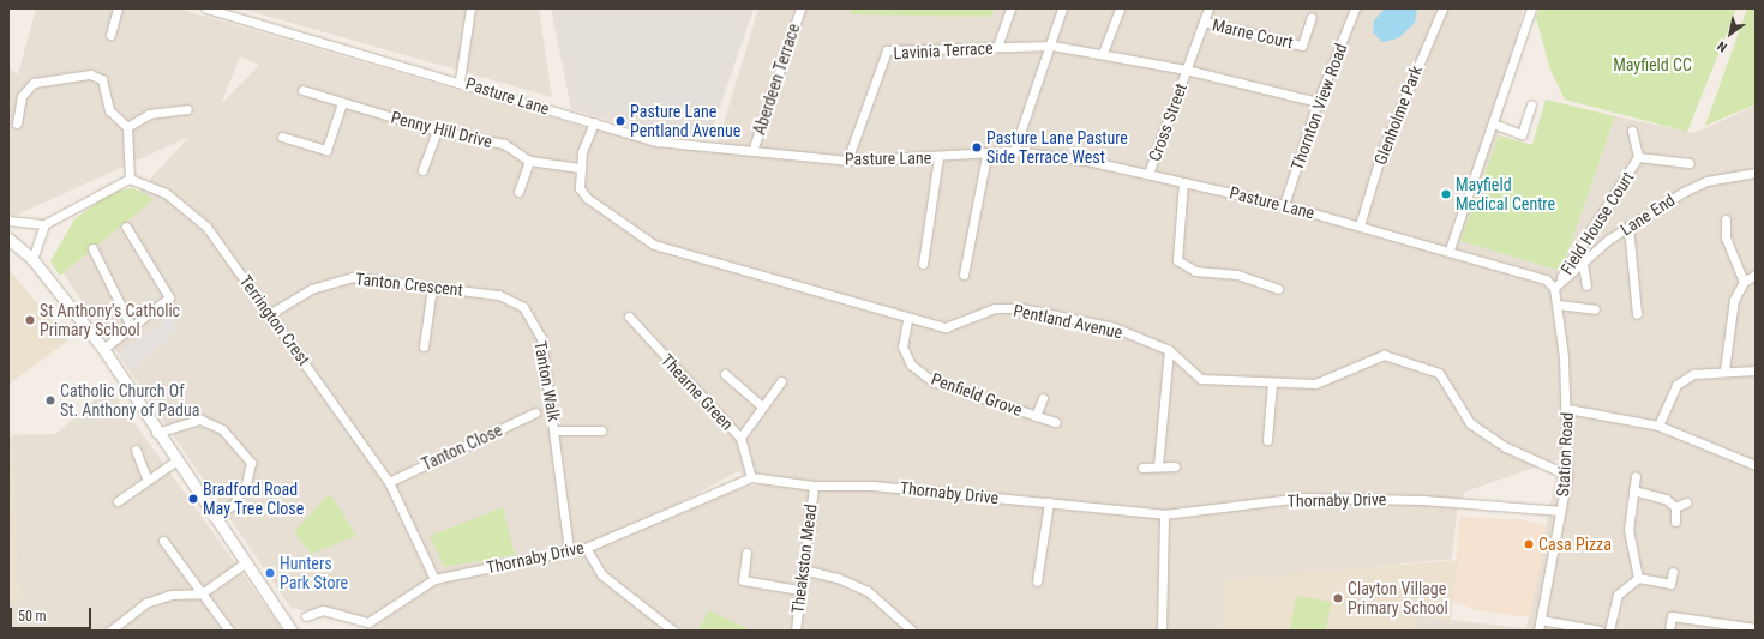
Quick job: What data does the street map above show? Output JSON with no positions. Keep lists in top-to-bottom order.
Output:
{
  "streets": {
    "street": [
      "Marne Court",
      "Lavinia Terrace",
      "Aberdeen Terrace",
      "Pasture Lane",
      "Thornton View Road",
      "Glenholme Park",
      "Cross Street",
      "Penny Hill Drive",
      "Lane End",
      "Field House Court",
      "Tanton Crescent",
      "Terrington Crest",
      "Pentland Avenue",
      "Tanton Walk",
      "Thearne Green",
      "Penfield Grove",
      "Tanton Close",
      "Station Road",
      "Thornaby Drive",
      "Theakston Mead"
    ]
  },
  "crossings": [
    ["Marne Court", "Cross Street"],
    ["Lavinia Terrace", "Pasture Lane"],
    ["Lavinia Terrace", "Thornton View Road"],
    ["Lavinia Terrace", "Cross Street"],
    ["Aberdeen Terrace", "Pasture Lane"],
    ["Pasture Lane", "Thornton View Road"],
    ["Pasture Lane", "Glenholme Park"],
    ["Pasture Lane", "Cross Street"],
    ["Pasture Lane", "Lane End"],
    ["Pasture Lane", "Field House Court"],
    ["Pasture Lane", "Pentland Avenue"],
    ["Penny Hill Drive", "Pentland Avenue"],
    ["Lane End", "Field House Court"],
    ["Tanton Crescent", "Terrington Crest"],
    ["Tanton Crescent", "Tanton Walk"],
    ["Terrington Crest", "Tanton Close"],
    ["Terrington Crest", "Thornaby Drive"],
    ["Pentland Avenue", "Penfield Grove"],
    ["Pentland Avenue", "Station Road"],
    ["Tanton Walk", "Thornaby Drive"],
    ["Thearne Green", "Thornaby Drive"],
    ["Station Road", "Thornaby Drive"],
    ["Thornaby Drive", "Theakston Mead"]
  ],
  "parks": ["Mayfield CC"],
  "places": [
    "Pasture Lane Pentland Avenue",
    "Pasture Lane Pasture Side Terrace West",
    "Mayfield Medical Centre",
    "St Anthony's Catholic Primary School",
    "Catholic Church Of St. Anthony of Padua",
    "Bradford Road May Tree Close",
    "Casa Pizza",
    "Hunters Park Store",
    "Clayton Village Primary School"
  ],
  "scale_bar": "50 m",
  "north": "bottom left"
}
